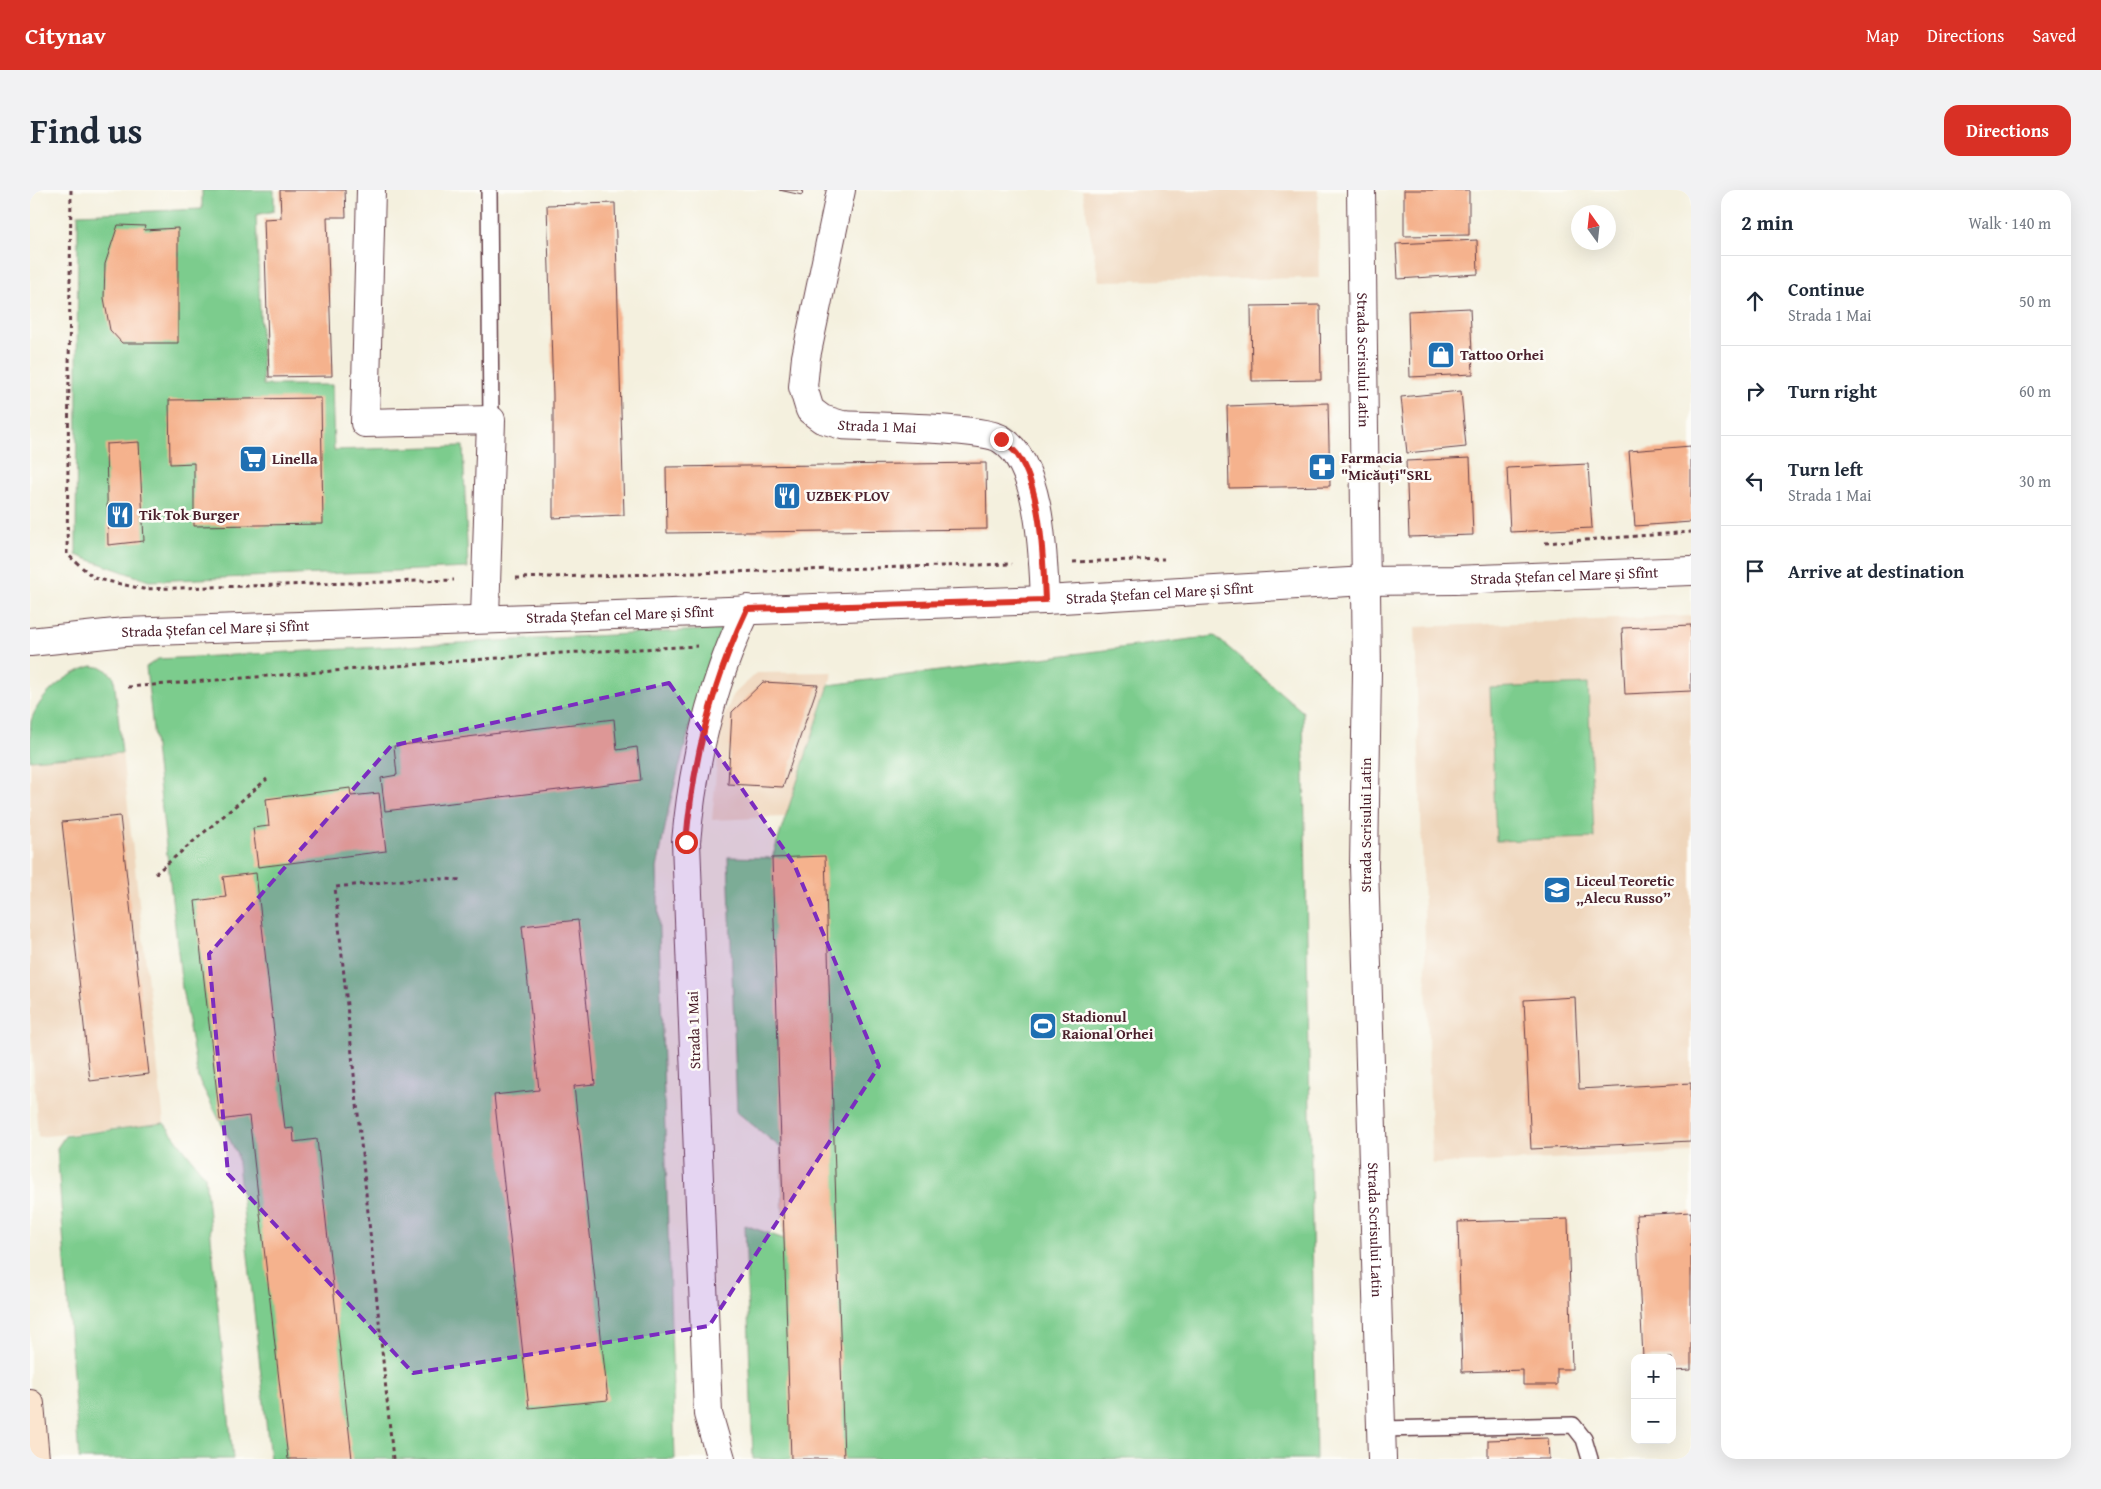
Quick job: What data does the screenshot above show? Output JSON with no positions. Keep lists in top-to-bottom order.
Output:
{
  "streets": {
    "street": ["Strada Scrisului Latin", "Strada 1 Mai", "Strada Ștefan cel Mare și Sfînt"]
  },
  "crossings": [
    ["Strada Scrisului Latin", "Strada Ștefan cel Mare și Sfînt"],
    ["Strada 1 Mai", "Strada Ștefan cel Mare și Sfînt"]
  ],
  "places": {
    "shop": ["Tattoo Orhei"],
    "supermarket": ["Linella"],
    "pharmacy": ["Farmacia \"Micăuți\"SRL"],
    "restaurant": ["UZBEK PLOV", "Tik Tok Burger"],
    "school or university": ["Liceul Teoretic „Alecu Russo”"],
    "sports": ["Stadionul Raional Orhei"]
  },
  "north": "top",
  "page": {
    "header": "Citynav",
    "nav": ["Map", "Directions", "Saved"],
    "title": "Find us",
    "buttons": "Directions",
    "heading": ["2 min", "Walk · 140 m"],
    "list": [
      ["Continue", "Strada 1 Mai", "50 m"],
      ["Turn right", "60 m"],
      ["Turn left", "Strada 1 Mai", "30 m"],
      "Arrive at destination"
    ],
    "map_buttons": ["+", "−"]
  }
}
